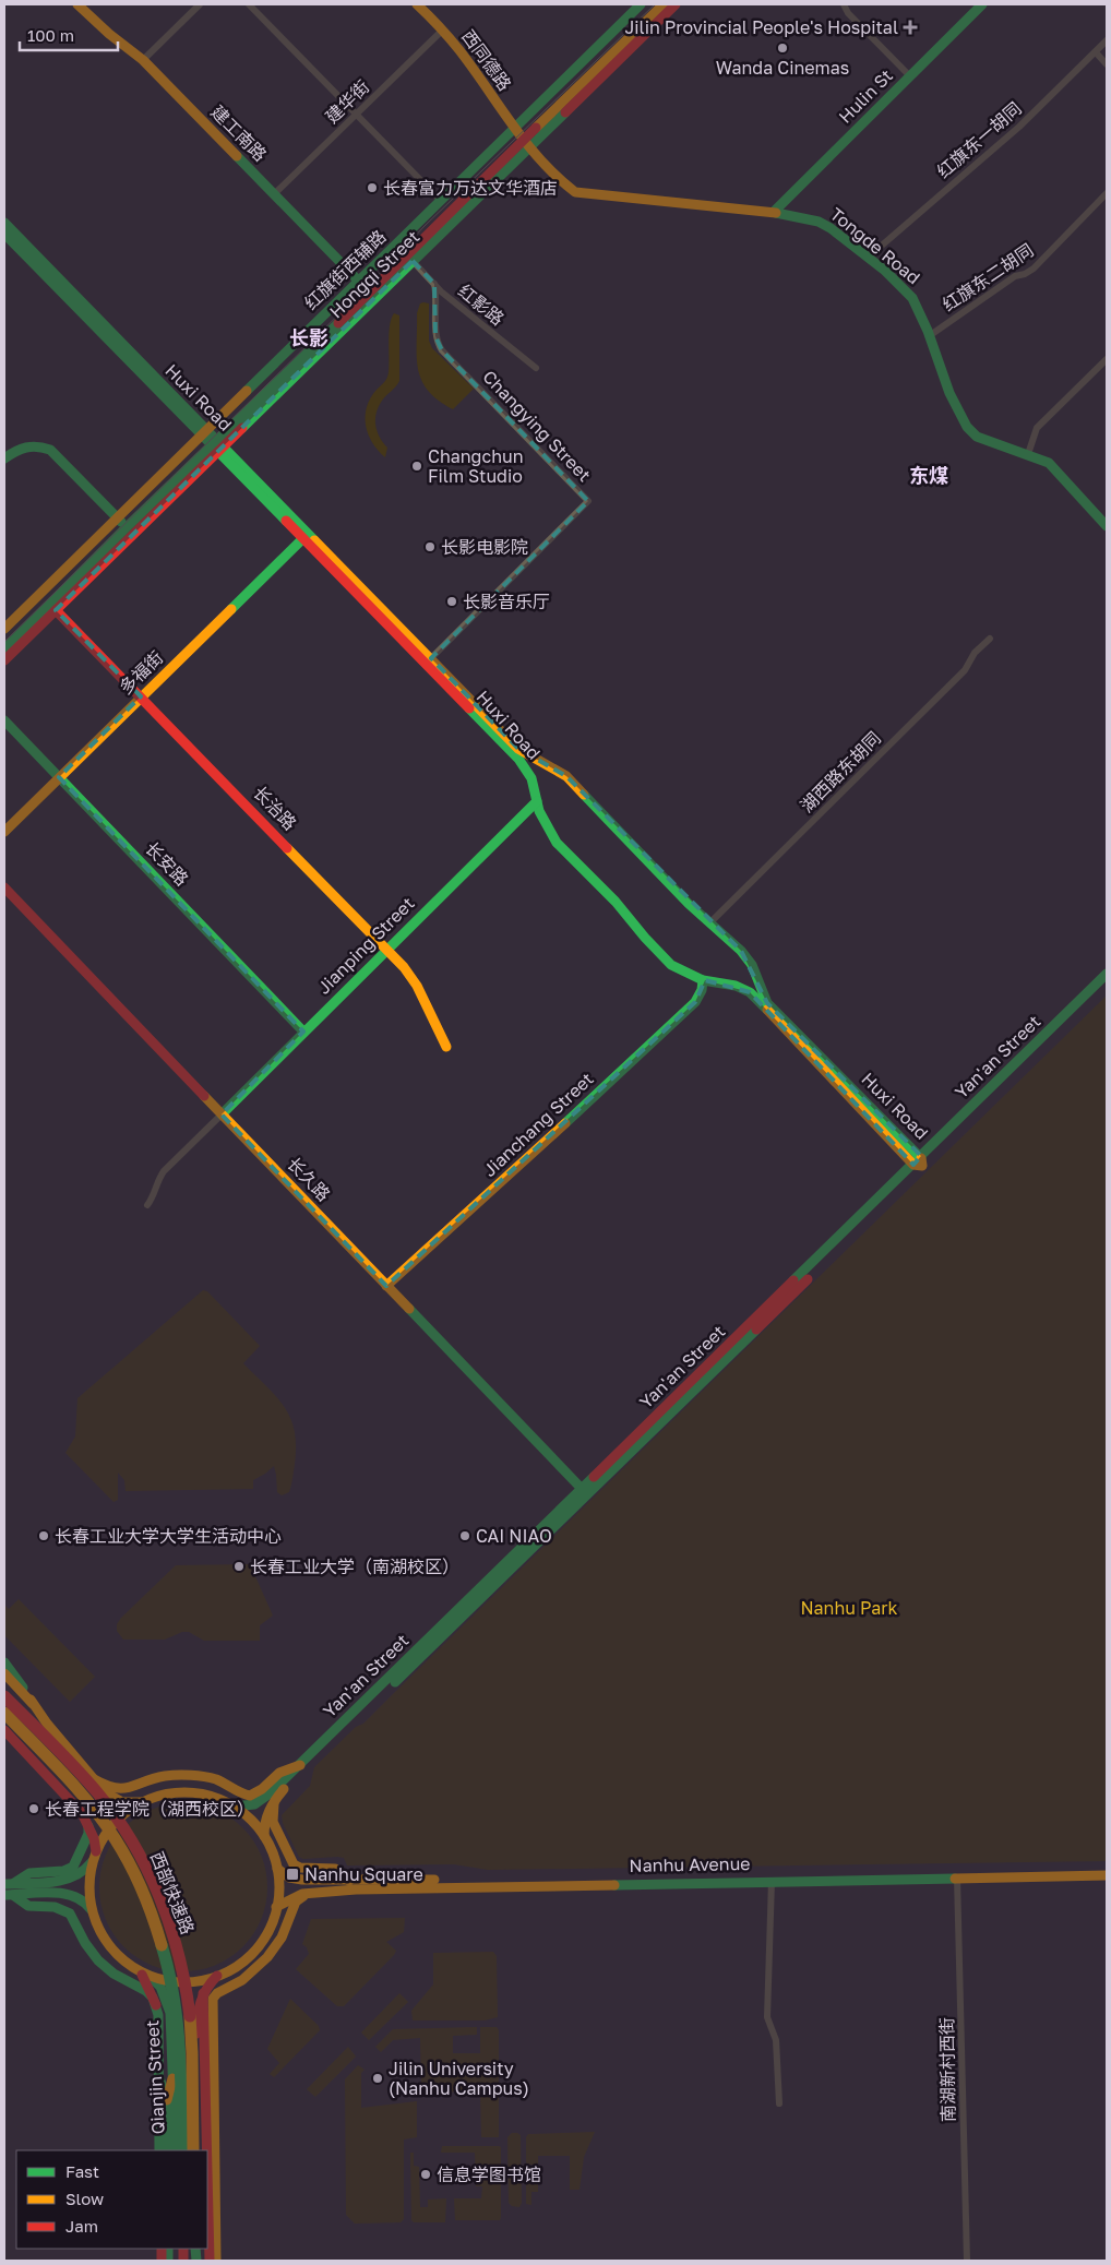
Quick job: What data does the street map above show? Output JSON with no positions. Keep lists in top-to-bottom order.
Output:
{
  "streets": {
    "main road": [
      "西同德路",
      "Hulin St",
      "建工南路",
      "Tongde Road",
      "红旗街西辅路",
      "Hongqi Street",
      "Huxi Road",
      "多福街",
      "长治路",
      "长安路",
      "Jianping Street",
      "Yan'an Street",
      "Jianchang Street",
      "长久路",
      "Nanhu Avenue",
      "西部快速路",
      "Qianjin Street"
    ],
    "street": [
      "建华街",
      "红旗东一胡同",
      "红旗东二胡同",
      "红影路",
      "Changying Street",
      "湖西路东胡同",
      "南湖新村西街"
    ]
  },
  "crossings": [
    ["西同德路", "建华街"],
    ["西同德路", "Tongde Road"],
    ["西同德路", "红旗街西辅路"],
    ["西同德路", "Hongqi Street"],
    ["Hulin St", "Tongde Road"],
    ["建华街", "建工南路"],
    ["建工南路", "红旗街西辅路"],
    ["建工南路", "Hongqi Street"],
    ["红旗东一胡同", "Tongde Road"],
    ["Tongde Road", "Hongqi Street"],
    ["Tongde Road", "红旗东二胡同"],
    ["红旗街西辅路", "Huxi Road"],
    ["Hongqi Street", "红影路"],
    ["Hongqi Street", "Huxi Road"],
    ["Hongqi Street", "长治路"],
    ["红影路", "Changying Street"],
    ["Huxi Road", "Changying Street"],
    ["Huxi Road", "多福街"],
    ["Huxi Road", "湖西路东胡同"],
    ["Huxi Road", "Jianping Street"],
    ["Huxi Road", "Yan'an Street"],
    ["Huxi Road", "Jianchang Street"],
    ["多福街", "长治路"],
    ["多福街", "长安路"],
    ["长治路", "Jianping Street"],
    ["长安路", "Jianping Street"],
    ["Jianping Street", "长久路"],
    ["Yan'an Street", "长久路"],
    ["Yan'an Street", "Nanhu Avenue"],
    ["Yan'an Street", "Qianjin Street"],
    ["Jianchang Street", "长久路"],
    ["Nanhu Avenue", "南湖新村西街"],
    ["Nanhu Avenue", "Qianjin Street"]
  ],
  "districts": ["长影", "东煤"],
  "parks": ["Nanhu Park"],
  "places": {
    "health": ["Jilin Provincial People's Hospital"],
    "other": [
      "Wanda Cinemas",
      "长春富力万达文华酒店",
      "Changchun Film Studio",
      "长影电影院",
      "长影音乐厅",
      "长春工业大学大学生活动中心",
      "CAI NIAO",
      "长春工业大学（南湖校区）",
      "长春工程学院（湖西校区）",
      "Jilin University (Nanhu Campus)",
      "信息学图书馆"
    ],
    "transit": ["Nanhu Square"]
  },
  "legend": ["Fast", "Slow", "Jam"],
  "scale_bar": "100 m"
}
